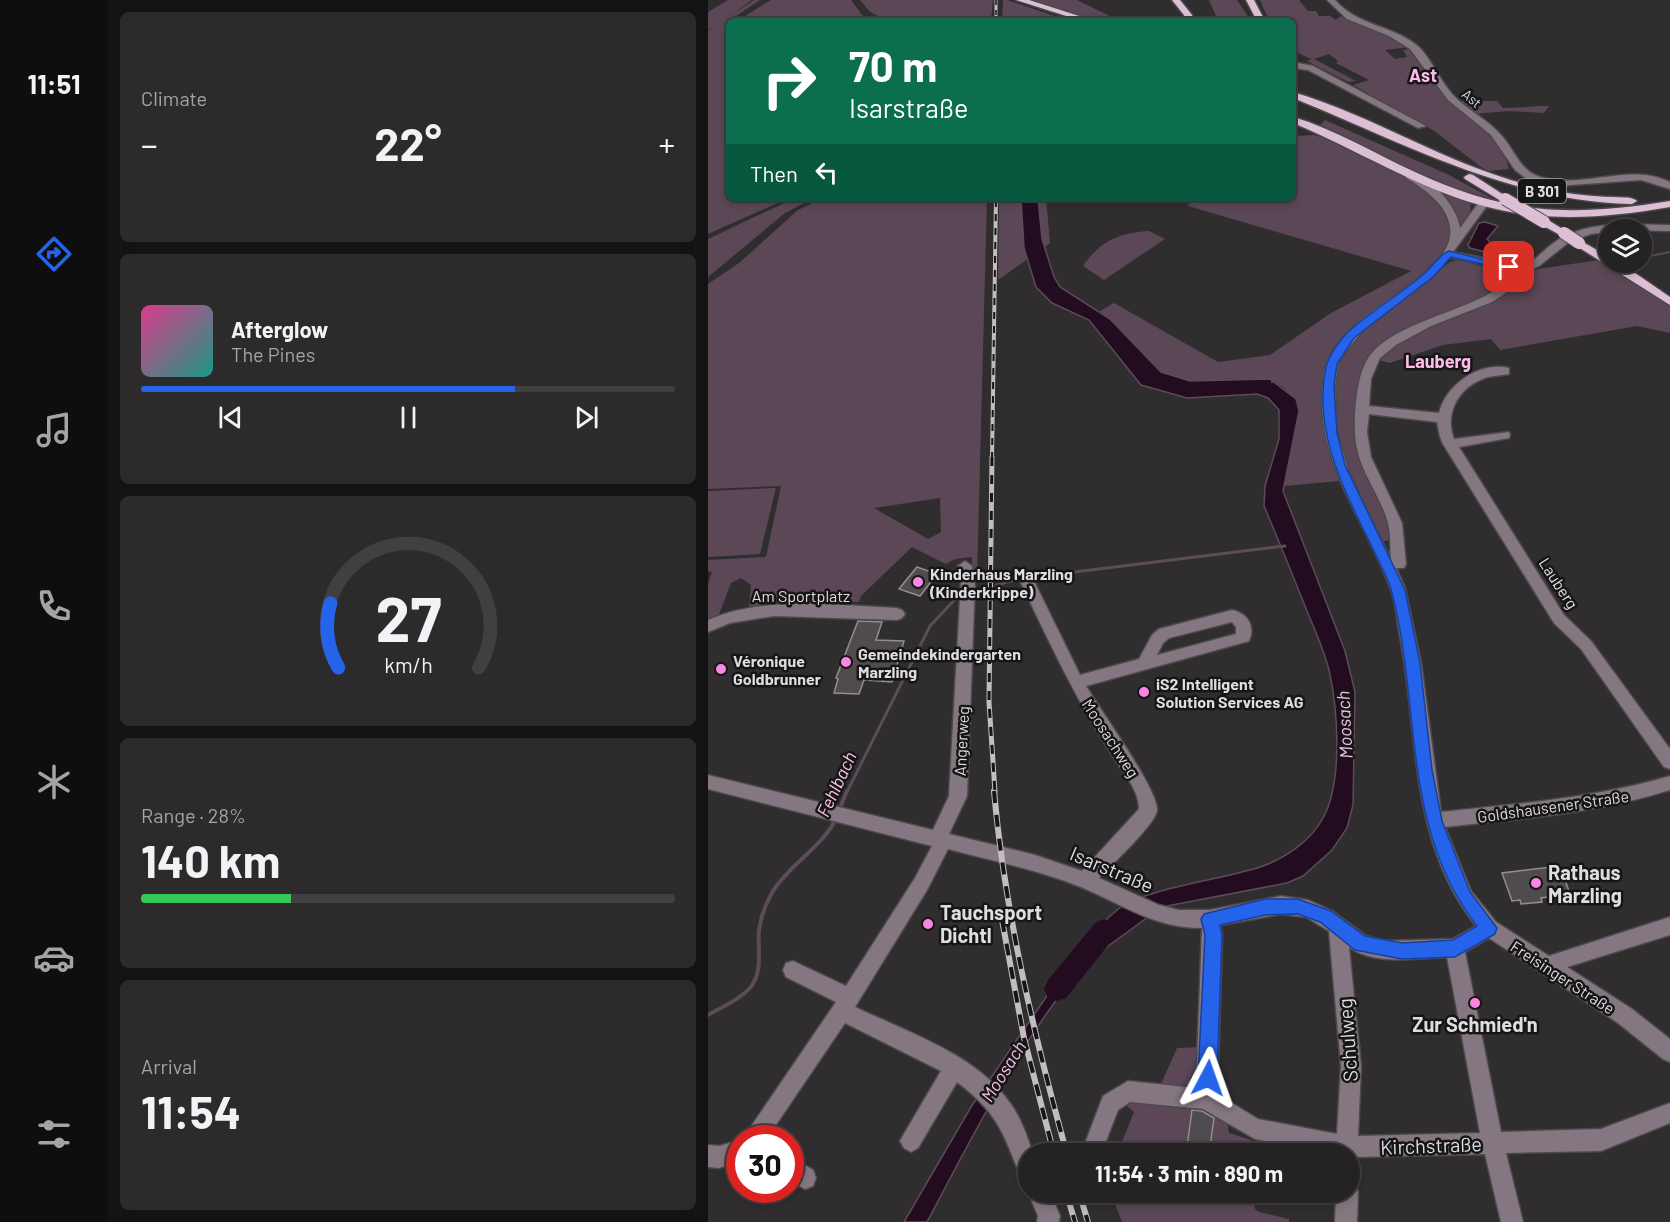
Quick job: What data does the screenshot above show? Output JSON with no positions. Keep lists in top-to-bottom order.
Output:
{
  "streets": {
    "main road": ["B 301"],
    "street": [
      "Ast",
      "Lauberg",
      "Am Sportplatz",
      "Moosachweg",
      "Angerweg",
      "Goldshausener Straße",
      "Isarstraße",
      "Freisinger Straße",
      "Schulweg",
      "Kirchstraße"
    ]
  },
  "crossings": [
    ["B 301", "Freisinger Straße"],
    ["Moosachweg", "Isarstraße"],
    ["Angerweg", "Isarstraße"],
    ["Goldshausener Straße", "Freisinger Straße"],
    ["Isarstraße", "Freisinger Straße"],
    ["Isarstraße", "Schulweg"]
  ],
  "districts": ["Ast", "Lauberg"],
  "water": ["Moosach", "Fehlbach"],
  "places": [
    "Kinderhaus Marzling (Kinderkrippe)",
    "Gemeindekindergarten Marzling",
    "Véronique Goldbrunner",
    "iS2 Intelligent Solution Services AG",
    "Rathaus Marzling",
    "Tauchsport Dichtl",
    "Zur Schmied'n"
  ],
  "page": {
    "tabs": "11:51",
    "tile": [
      "Climate",
      ["Range · 28%", "140 km"],
      ["Arrival", "11:54"]
    ],
    "turn": ["70 m", "Isarstraße"],
    "heat": ["−", "22°", "+"],
    "then": "Then",
    "song": ["Afterglow", "The Pines"],
    "limit": "30",
    "trip": "11:54 · 3 min · 890 m",
    "gauge": ["27", "km/h"]
  }
}
